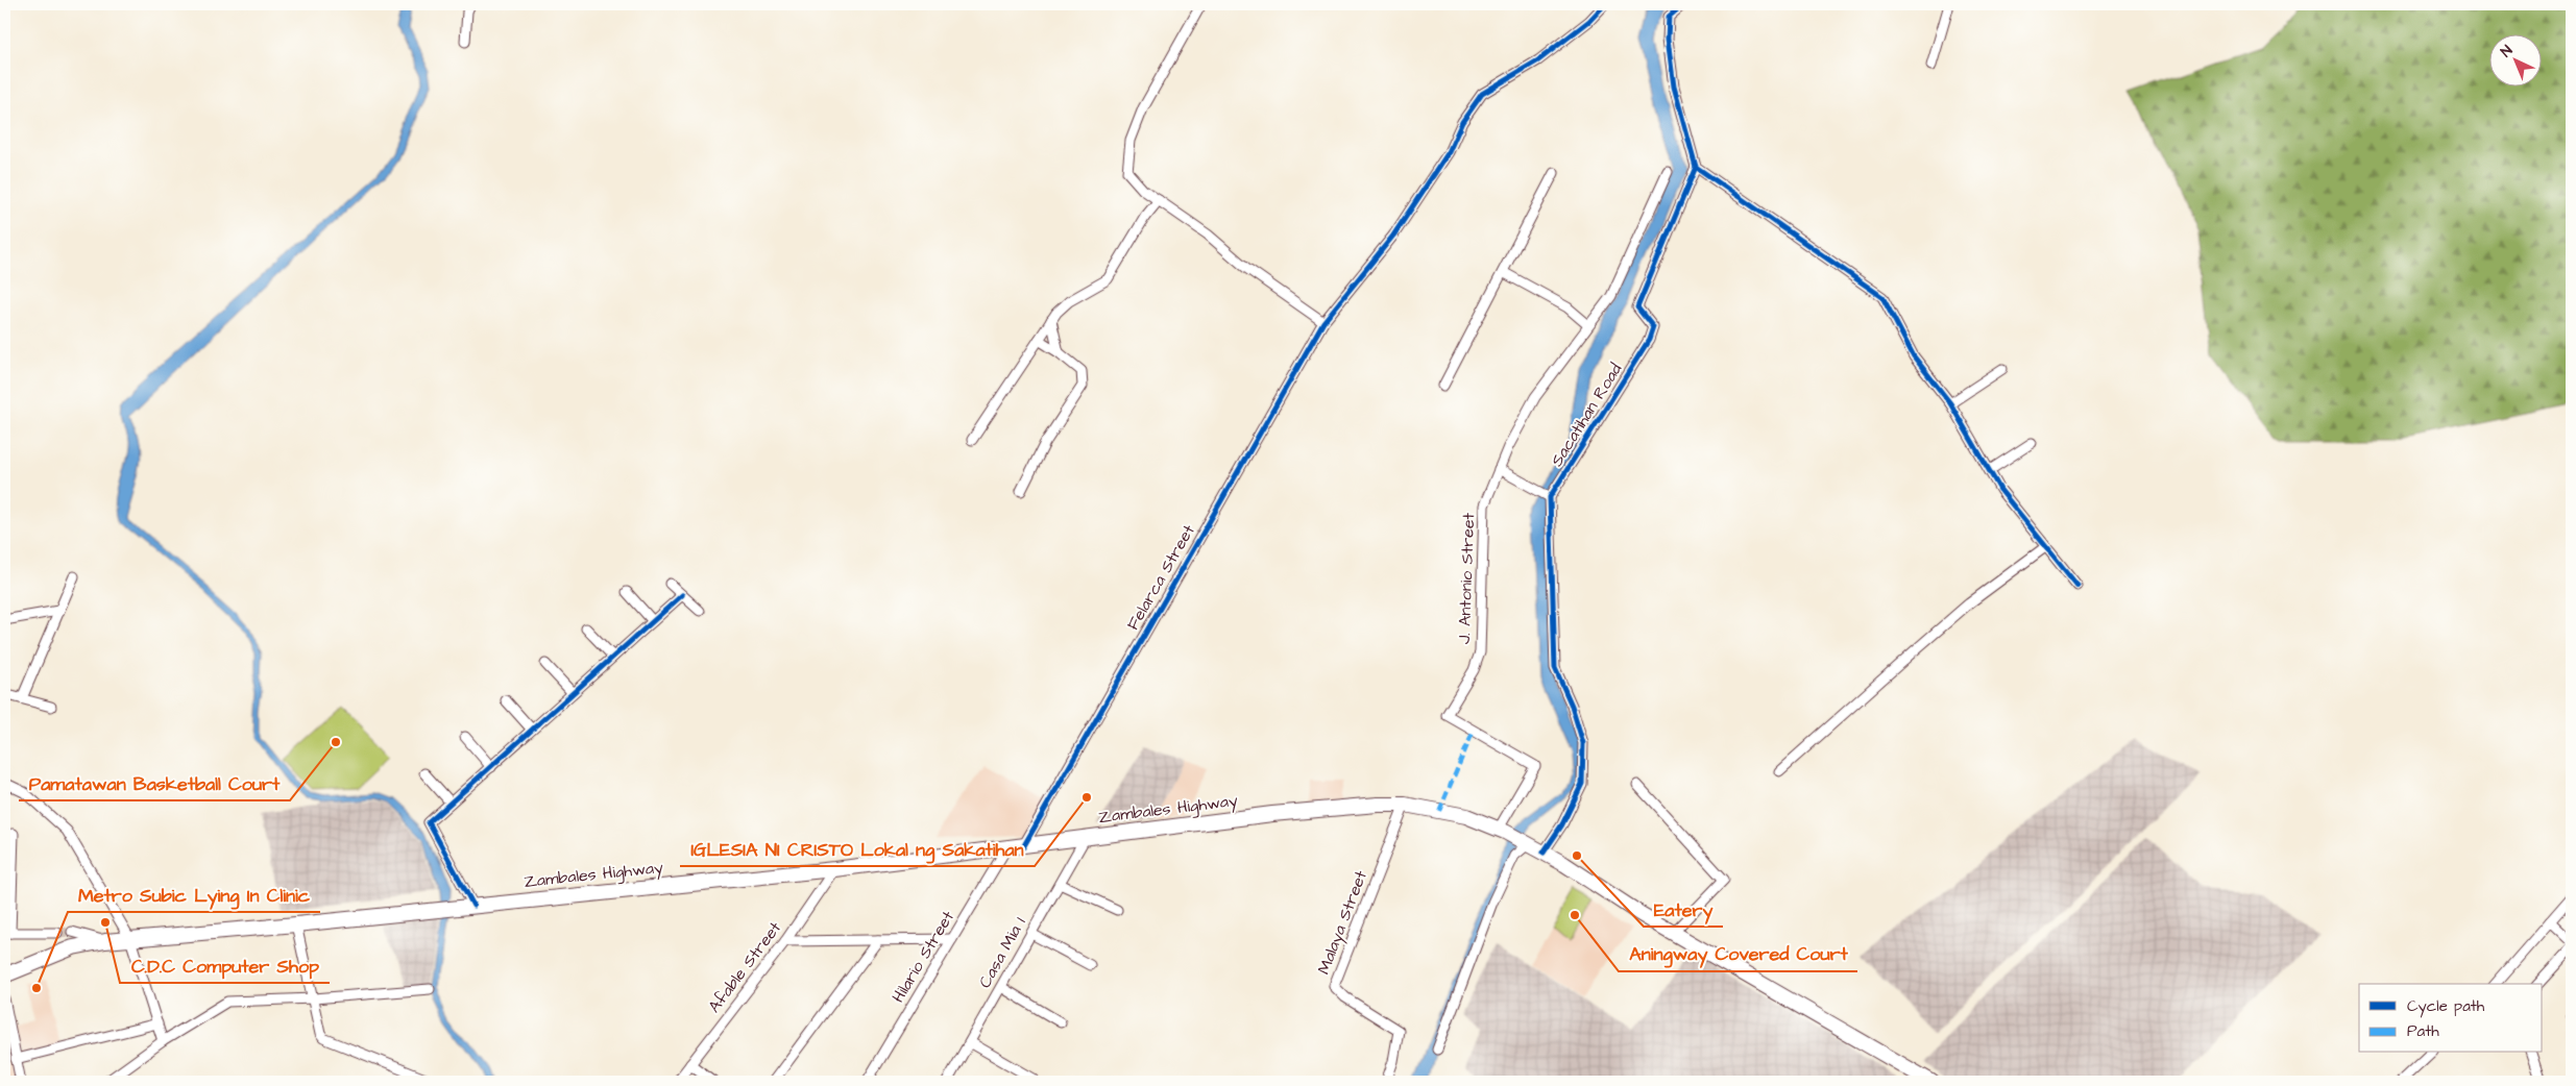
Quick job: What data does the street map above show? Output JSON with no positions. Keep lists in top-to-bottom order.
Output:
{
  "streets": {
    "main road": ["Zambales Highway"],
    "street": [
      "Sacatihan Road",
      "Felarca Street",
      "J. Antonio Street",
      "Malaya Street",
      "Casa Mia 1",
      "Hilario Street",
      "Afable Street"
    ]
  },
  "crossings": [
    ["Felarca Street", "Zambales Highway"],
    ["J. Antonio Street", "Zambales Highway"],
    ["Zambales Highway", "Malaya Street"],
    ["Zambales Highway", "Casa Mia 1"],
    ["Zambales Highway", "Hilario Street"],
    ["Zambales Highway", "Afable Street"]
  ],
  "places": [
    "Pamatawan Basketball Court",
    "IGLESIA NI CRISTO Lokal ng Sakatihan",
    "Eatery",
    "Aningway Covered Court",
    "C.D.C Computer Shop",
    "Metro Subic Lying In Clinic"
  ],
  "legend": ["Cycle path", "Path"],
  "north": "top left"
}
